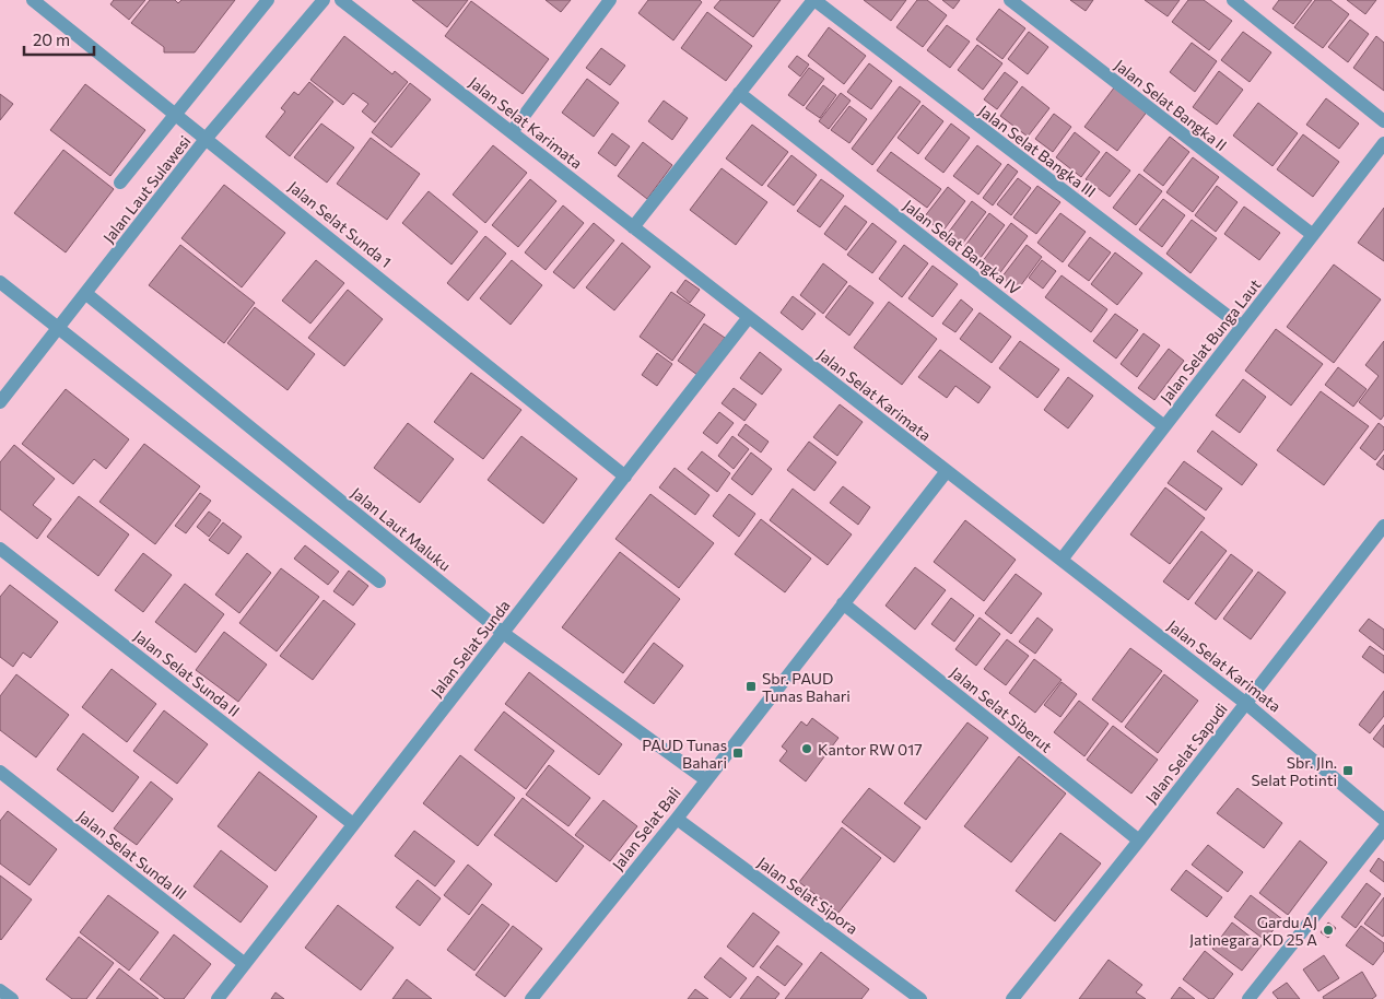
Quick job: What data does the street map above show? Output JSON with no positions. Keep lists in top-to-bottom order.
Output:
{
  "streets": {
    "street": [
      "Jalan Selat Bangka II",
      "Jalan Selat Karimata",
      "Jalan Selat Bangka III",
      "Jalan Laut Sulawesi",
      "Jalan Selat Sunda 1",
      "Jalan Selat Bangka IV",
      "Jalan Selat Bunga Laut",
      "Jalan Laut Maluku",
      "Jalan Selat Sunda",
      "Jalan Selat Sunda II",
      "Jalan Selat Siberut",
      "Jalan Selat Sapudi",
      "Jalan Selat Bali",
      "Jalan Selat Sunda III",
      "Jalan Selat Sipora"
    ]
  },
  "crossings": [
    ["Jalan Selat Bangka II", "Jalan Selat Bunga Laut"],
    ["Jalan Selat Karimata", "Jalan Selat Bunga Laut"],
    ["Jalan Selat Karimata", "Jalan Selat Sunda"],
    ["Jalan Selat Karimata", "Jalan Selat Sapudi"],
    ["Jalan Selat Karimata", "Jalan Selat Bali"],
    ["Jalan Selat Bangka III", "Jalan Selat Bunga Laut"],
    ["Jalan Laut Sulawesi", "Jalan Selat Sunda 1"],
    ["Jalan Laut Sulawesi", "Jalan Laut Maluku"],
    ["Jalan Selat Sunda 1", "Jalan Selat Sunda"],
    ["Jalan Selat Bangka IV", "Jalan Selat Bunga Laut"],
    ["Jalan Laut Maluku", "Jalan Selat Sunda"],
    ["Jalan Laut Maluku", "Jalan Selat Bali"],
    ["Jalan Selat Sunda", "Jalan Selat Sunda II"],
    ["Jalan Selat Sunda", "Jalan Selat Sunda III"],
    ["Jalan Selat Siberut", "Jalan Selat Sapudi"],
    ["Jalan Selat Siberut", "Jalan Selat Bali"],
    ["Jalan Selat Bali", "Jalan Selat Sipora"]
  ],
  "places": {
    "transit": ["Sbr. PAUD Tunas Bahari", "PAUD Tunas Bahari", "Sbr. Jln. Selat Potinti"],
    "other": ["Kantor RW 017", "Gardu AJ Jatinegara KD 25 A"]
  },
  "scale_bar": "20 m"
}
